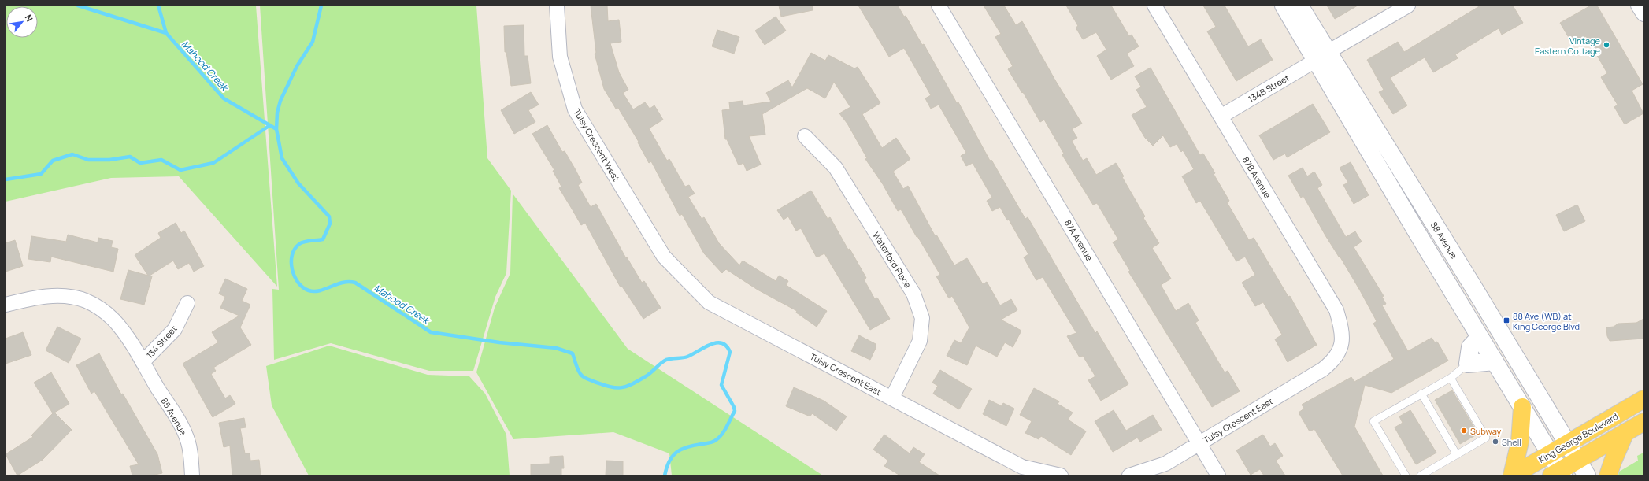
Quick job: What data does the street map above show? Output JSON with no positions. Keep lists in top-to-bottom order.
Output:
{
  "streets": {
    "main road": ["88 Avenue", "King George Boulevard"],
    "street": [
      "134B Street",
      "Tulsy Crescent West",
      "87B Avenue",
      "87A Avenue",
      "Waterford Place",
      "134 Street",
      "Tulsy Crescent East",
      "85 Avenue"
    ]
  },
  "crossings": [
    ["134B Street", "87B Avenue"],
    ["134B Street", "88 Avenue"],
    ["Tulsy Crescent West", "Tulsy Crescent East"],
    ["87B Avenue", "Tulsy Crescent East"],
    ["87A Avenue", "Tulsy Crescent East"],
    ["88 Avenue", "King George Boulevard"],
    ["Waterford Place", "Tulsy Crescent East"],
    ["134 Street", "85 Avenue"]
  ],
  "water": ["Mahood Creek"],
  "places": {
    "other": ["Vintage Eastern Cottage", "Subway", "Shell"],
    "transit": ["88 Ave (WB) at King George Blvd"]
  },
  "north": "top right"
}
